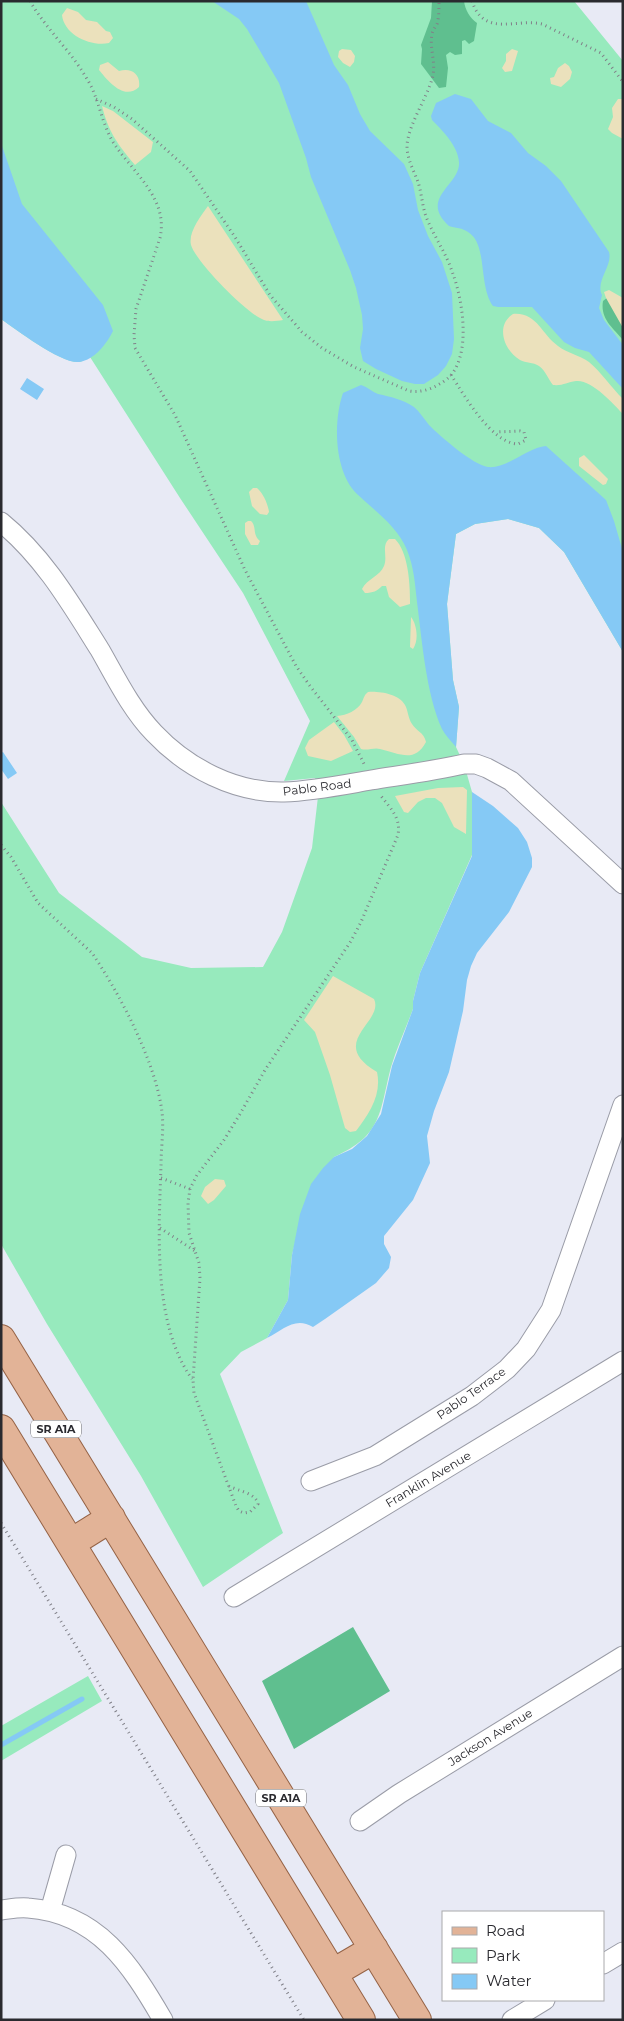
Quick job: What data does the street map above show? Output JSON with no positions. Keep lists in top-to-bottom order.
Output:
{
  "streets": {
    "main road": ["SR A1A"],
    "street": [
      "Pablo Road",
      "Pablo Terrace",
      "Franklin Avenue",
      "Jackson Avenue"
    ]
  },
  "legend": ["Road", "Park", "Water"]
}
